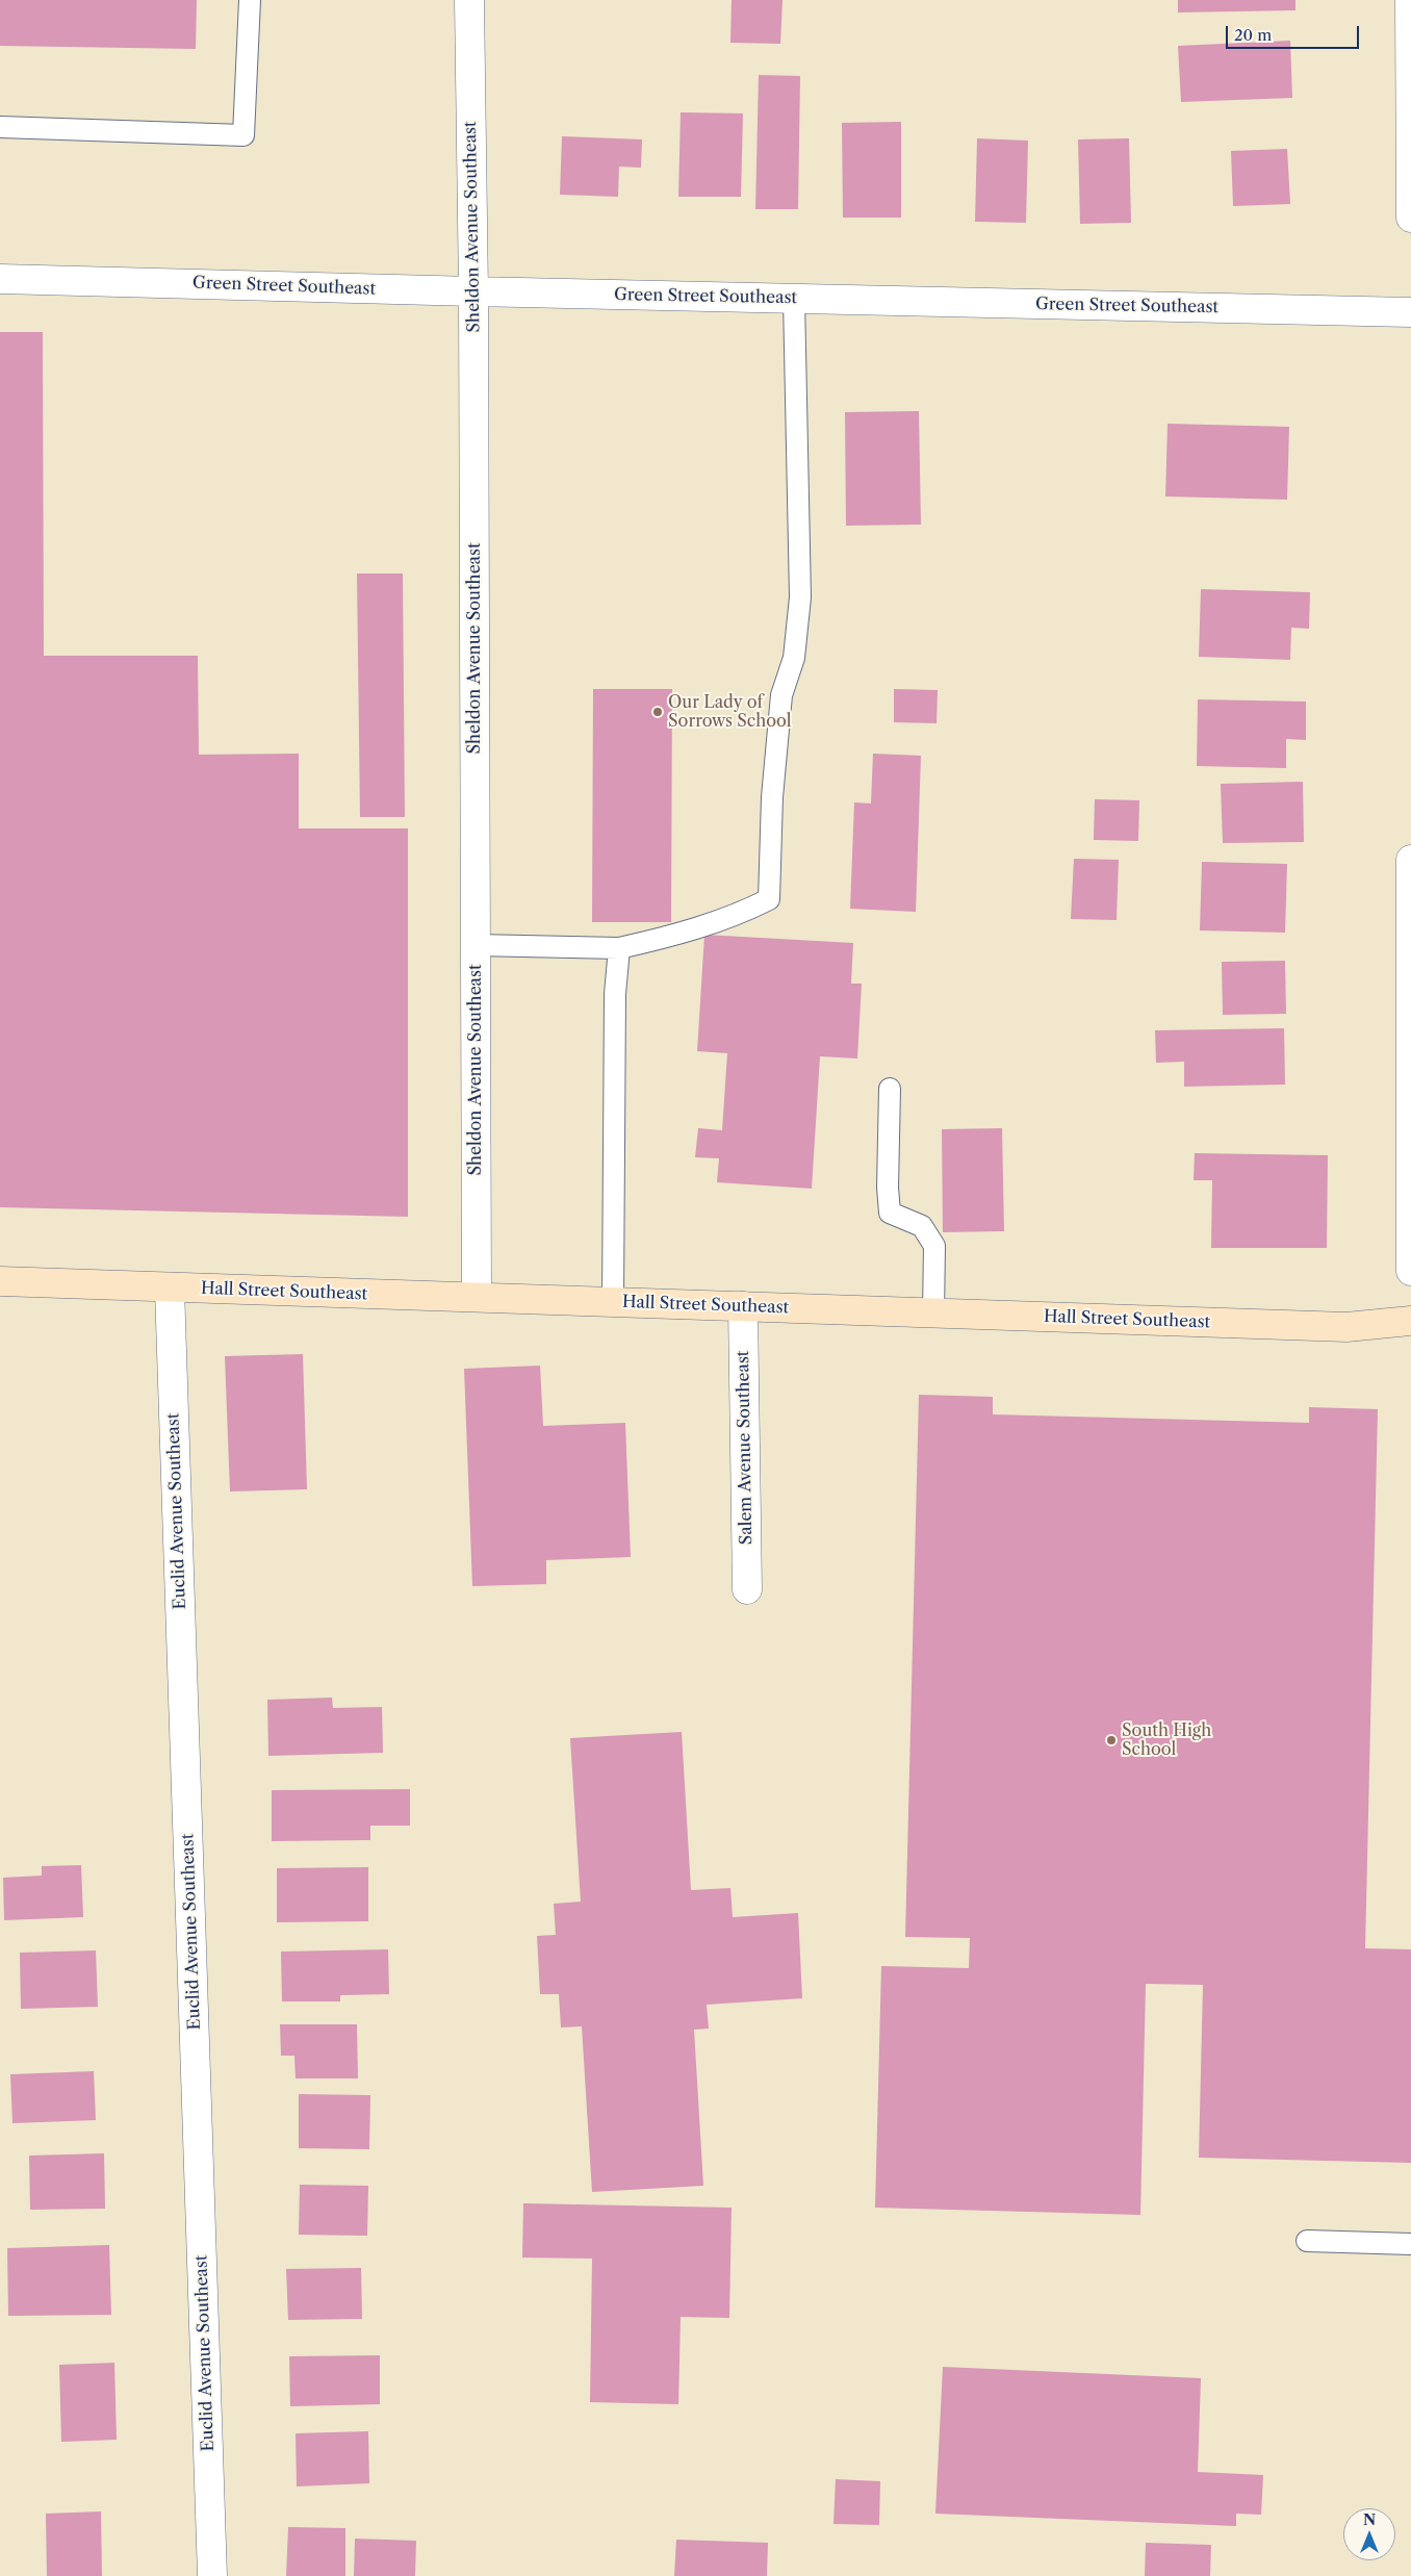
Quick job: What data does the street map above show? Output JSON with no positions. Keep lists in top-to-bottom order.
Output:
{
  "streets": {
    "main road": ["Hall Street Southeast"],
    "street": [
      "Sheldon Avenue Southeast",
      "Green Street Southeast",
      "Salem Avenue Southeast",
      "Euclid Avenue Southeast"
    ]
  },
  "crossings": [
    ["Sheldon Avenue Southeast", "Green Street Southeast"],
    ["Sheldon Avenue Southeast", "Hall Street Southeast"],
    ["Hall Street Southeast", "Salem Avenue Southeast"],
    ["Hall Street Southeast", "Euclid Avenue Southeast"]
  ],
  "places": ["Our Lady of Sorrows School", "South High School"],
  "scale_bar": "20 m",
  "north": "top"
}
